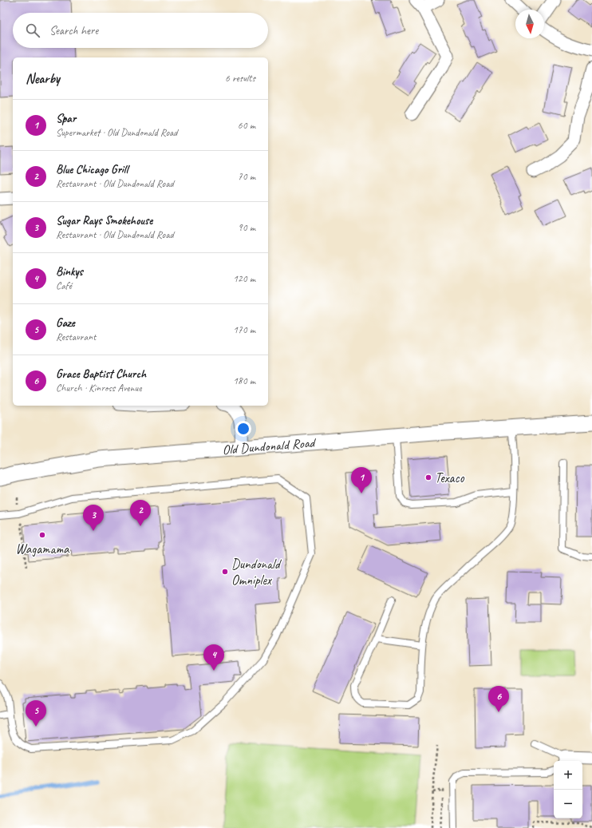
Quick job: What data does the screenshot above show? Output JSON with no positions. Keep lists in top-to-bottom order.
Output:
{
  "streets": {
    "street": ["Old Dundonald Road"]
  },
  "places": ["Texaco", "Wagamama", "Dundonald Omniplex"],
  "north": "bottom",
  "page": {
    "search": "Search here",
    "heading": ["Nearby", "6 results"],
    "list": [
      {
        "mark": "1",
        "name": "Spar",
        "note": "Supermarket · Old Dundonald Road",
        "value": "60 m"
      },
      {
        "mark": "2",
        "name": "Blue Chicago Grill",
        "note": "Restaurant · Old Dundonald Road",
        "value": "70 m"
      },
      {
        "mark": "3",
        "name": "Sugar Rays Smokehouse",
        "note": "Restaurant · Old Dundonald Road",
        "value": "90 m"
      },
      {
        "mark": "4",
        "name": "Binkys",
        "note": "Café",
        "value": "120 m"
      },
      {
        "mark": "5",
        "name": "Gaze",
        "note": "Restaurant",
        "value": "170 m"
      },
      {
        "mark": "6",
        "name": "Grace Baptist Church",
        "note": "Church · Kinross Avenue",
        "value": "180 m"
      }
    ],
    "pins": [
      "1",
      "2",
      "3",
      "4",
      "6",
      "5"
    ],
    "map_buttons": ["+", "−"]
  }
}
